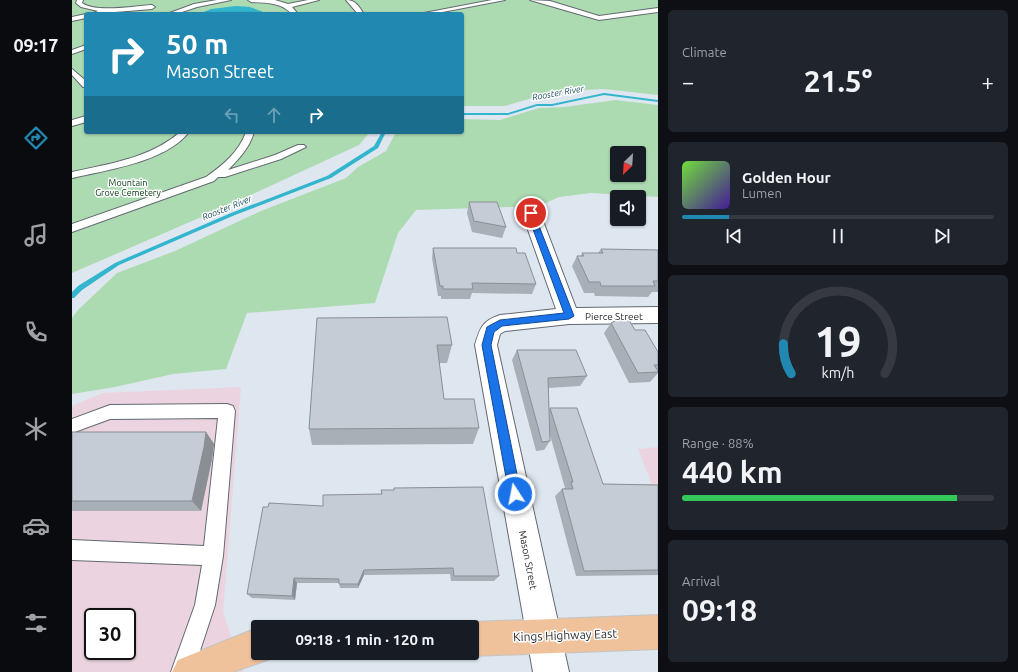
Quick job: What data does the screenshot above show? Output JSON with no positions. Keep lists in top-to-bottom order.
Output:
{
  "streets": {
    "main road": ["Kings Highway East"],
    "street": ["Pierce Street", "Mason Street"]
  },
  "crossings": [
    ["Pierce Street", "Mason Street"],
    ["Mason Street", "Kings Highway East"]
  ],
  "water": ["Rooster River"],
  "parks": ["Mountain Grove Cemetery"],
  "north": "bottom left",
  "page": {
    "tabs": "09:17",
    "tile": [
      "Climate",
      ["Range · 88%", "440 km"],
      ["Arrival", "09:18"]
    ],
    "turn": ["50 m", "Mason Street"],
    "heat": ["−", "21.5°", "+"],
    "song": ["Golden Hour", "Lumen"],
    "limit": "30",
    "trip": "09:18 · 1 min · 120 m",
    "gauge": ["19", "km/h"]
  }
}
